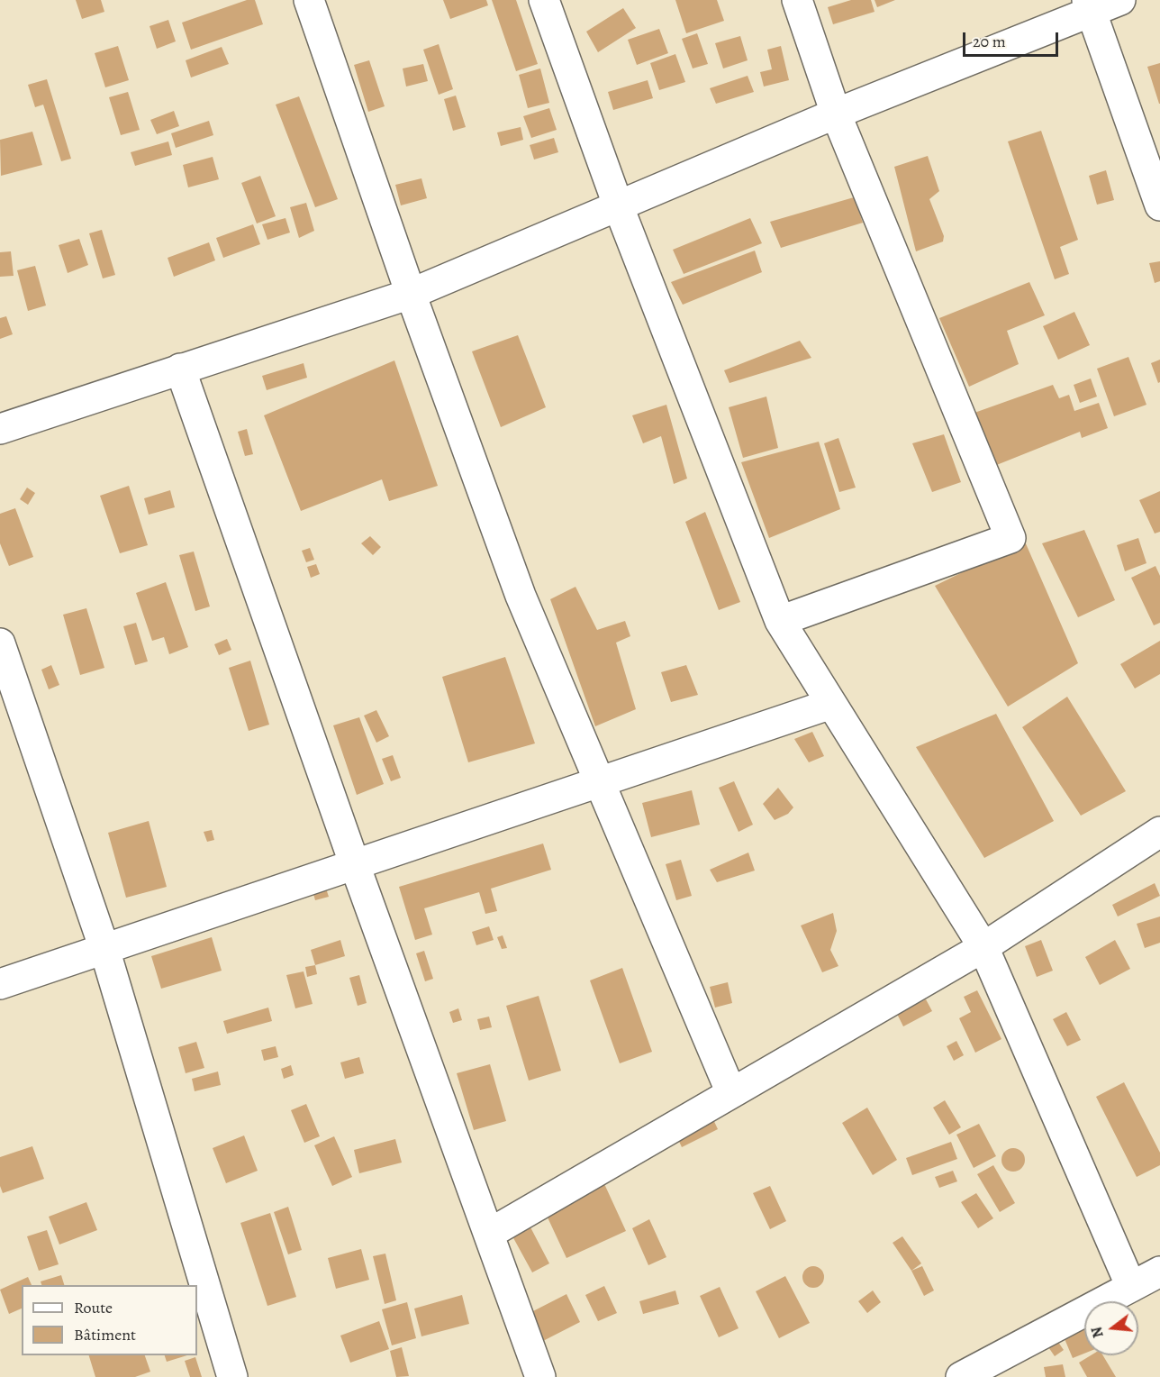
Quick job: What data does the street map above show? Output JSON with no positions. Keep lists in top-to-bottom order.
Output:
{
  "legend": ["Route", "Bâtiment"],
  "scale_bar": "20 m",
  "north": "left"
}
